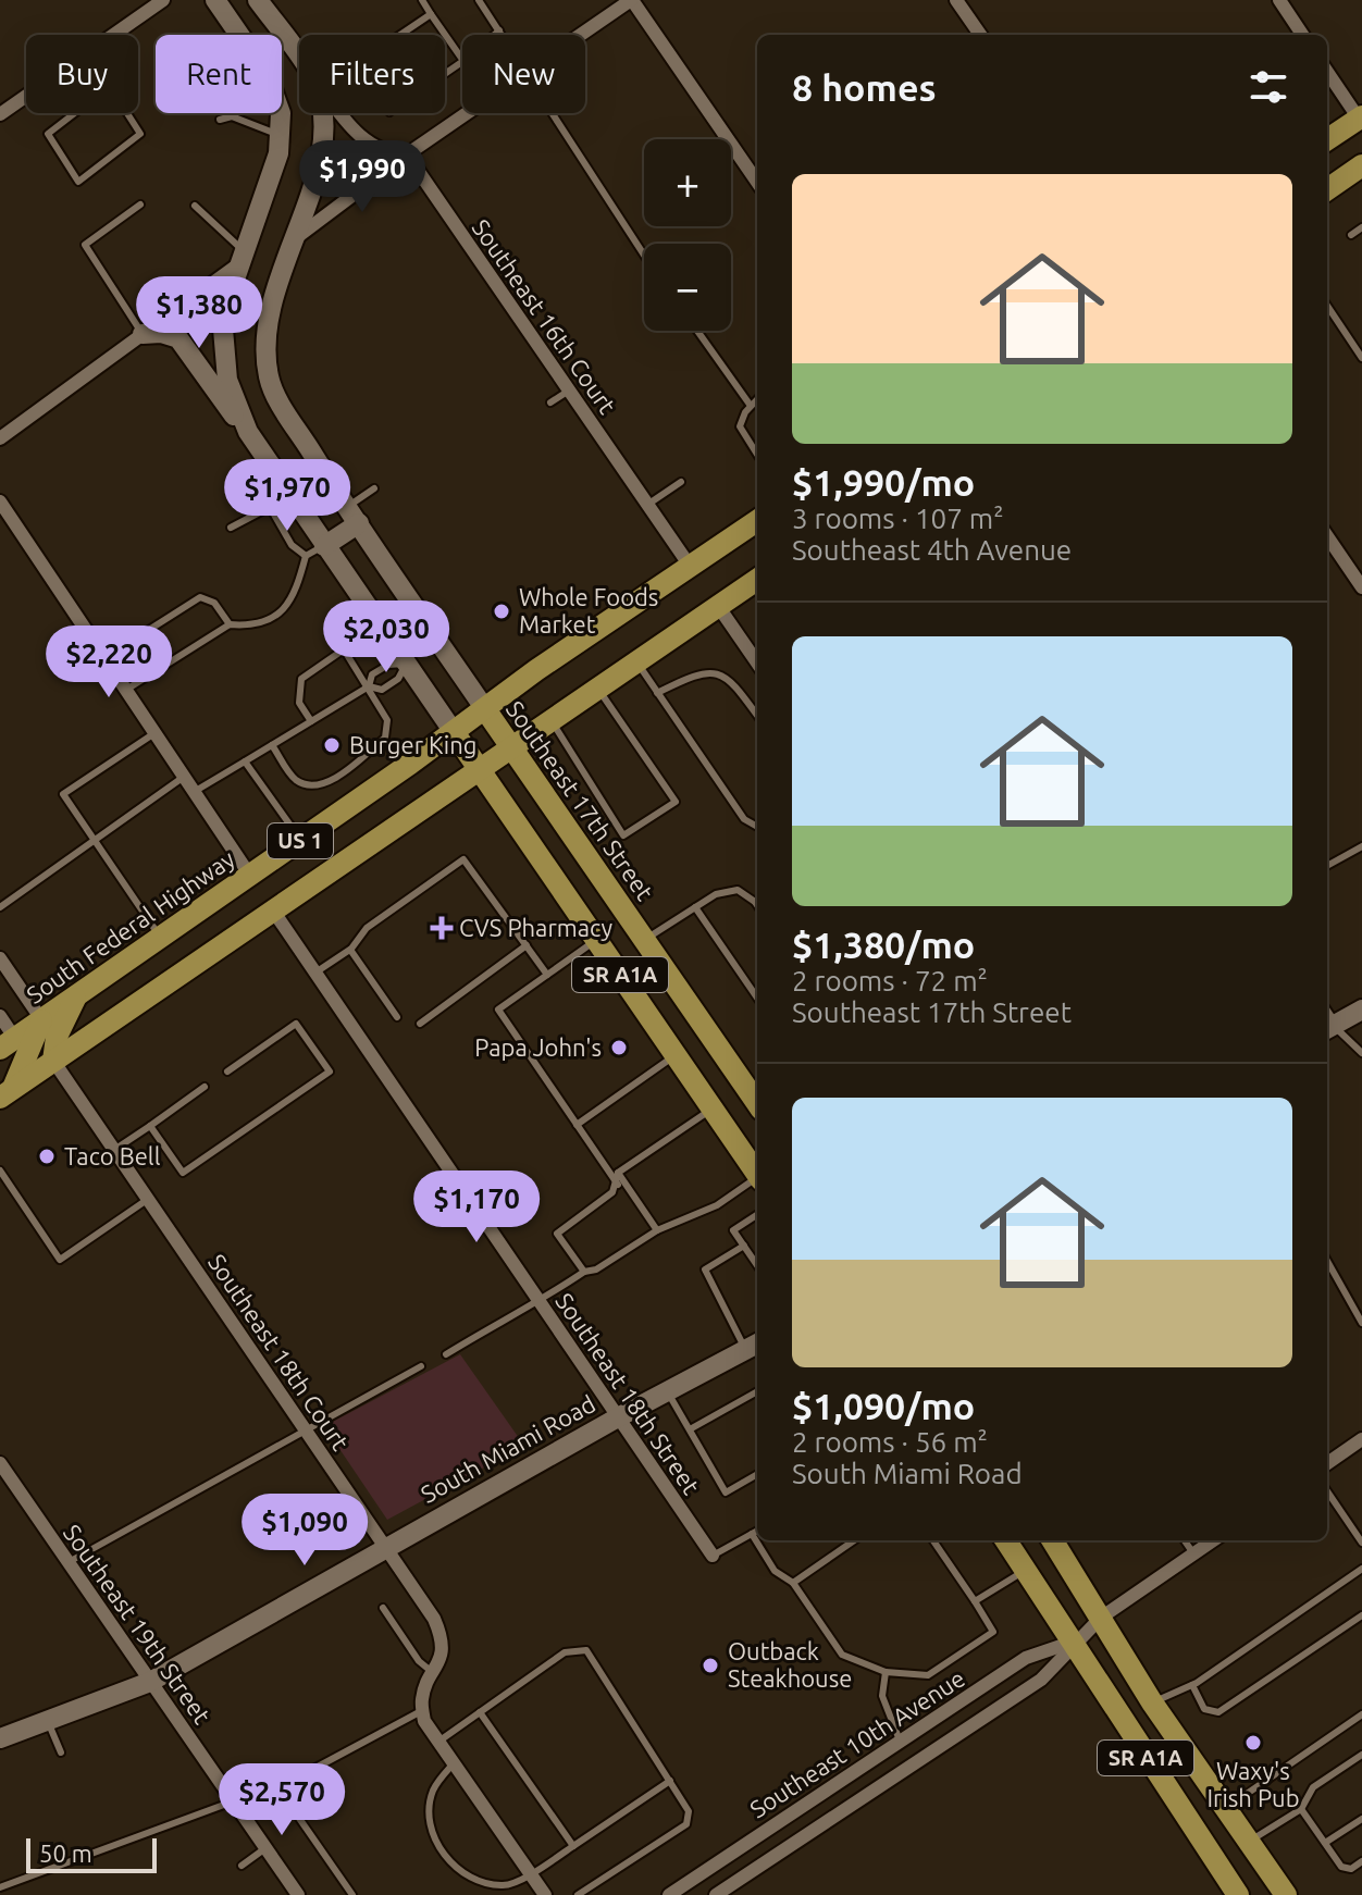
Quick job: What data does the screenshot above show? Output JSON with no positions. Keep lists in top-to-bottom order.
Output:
{
  "streets": {
    "main road": [
      "Southeast 17th Street",
      "US 1",
      "South Federal Highway",
      "SR A1A",
      "South Miami Road"
    ],
    "street": [
      "Southeast 16th Court",
      "Southeast 18th Court",
      "Southeast 18th Street",
      "Southeast 19th Street",
      "Southeast 10th Avenue"
    ]
  },
  "crossings": [
    ["Southeast 16th Court", "South Federal Highway"],
    ["Southeast 17th Street", "US 1"],
    ["Southeast 17th Street", "South Federal Highway"],
    ["US 1", "SR A1A"],
    ["US 1", "Southeast 18th Court"],
    ["US 1", "Southeast 18th Street"],
    ["South Federal Highway", "SR A1A"],
    ["SR A1A", "Southeast 10th Avenue"],
    ["Southeast 18th Court", "South Miami Road"],
    ["Southeast 18th Street", "South Miami Road"],
    ["South Miami Road", "Southeast 19th Street"]
  ],
  "places": {
    "other": [
      "Whole Foods Market",
      "Burger King",
      "Papa John's",
      "Taco Bell",
      "Outback Steakhouse",
      "Waxy's Irish Pub"
    ],
    "health": ["CVS Pharmacy"]
  },
  "scale_bar": "50 m",
  "page": {
    "chip": [
      "Buy",
      "Rent",
      "Filters",
      "New"
    ],
    "heading": "8 homes",
    "map_buttons": ["+", "−"],
    "list": [
      {
        "name": "$1,990/mo",
        "note": "3 rooms · 107 m² · Southeast 4th Avenue"
      },
      {
        "name": "$1,380/mo",
        "note": "2 rooms · 72 m² · Southeast 17th Street"
      },
      {
        "name": "$1,090/mo",
        "note": "2 rooms · 56 m² · South Miami Road"
      }
    ],
    "price": [
      "$1,990",
      "$1,380",
      "$1,970",
      "$2,030",
      "$2,220",
      "$1,170",
      "$1,090",
      "$2,570"
    ],
    "scale": "50 m"
  }
}
